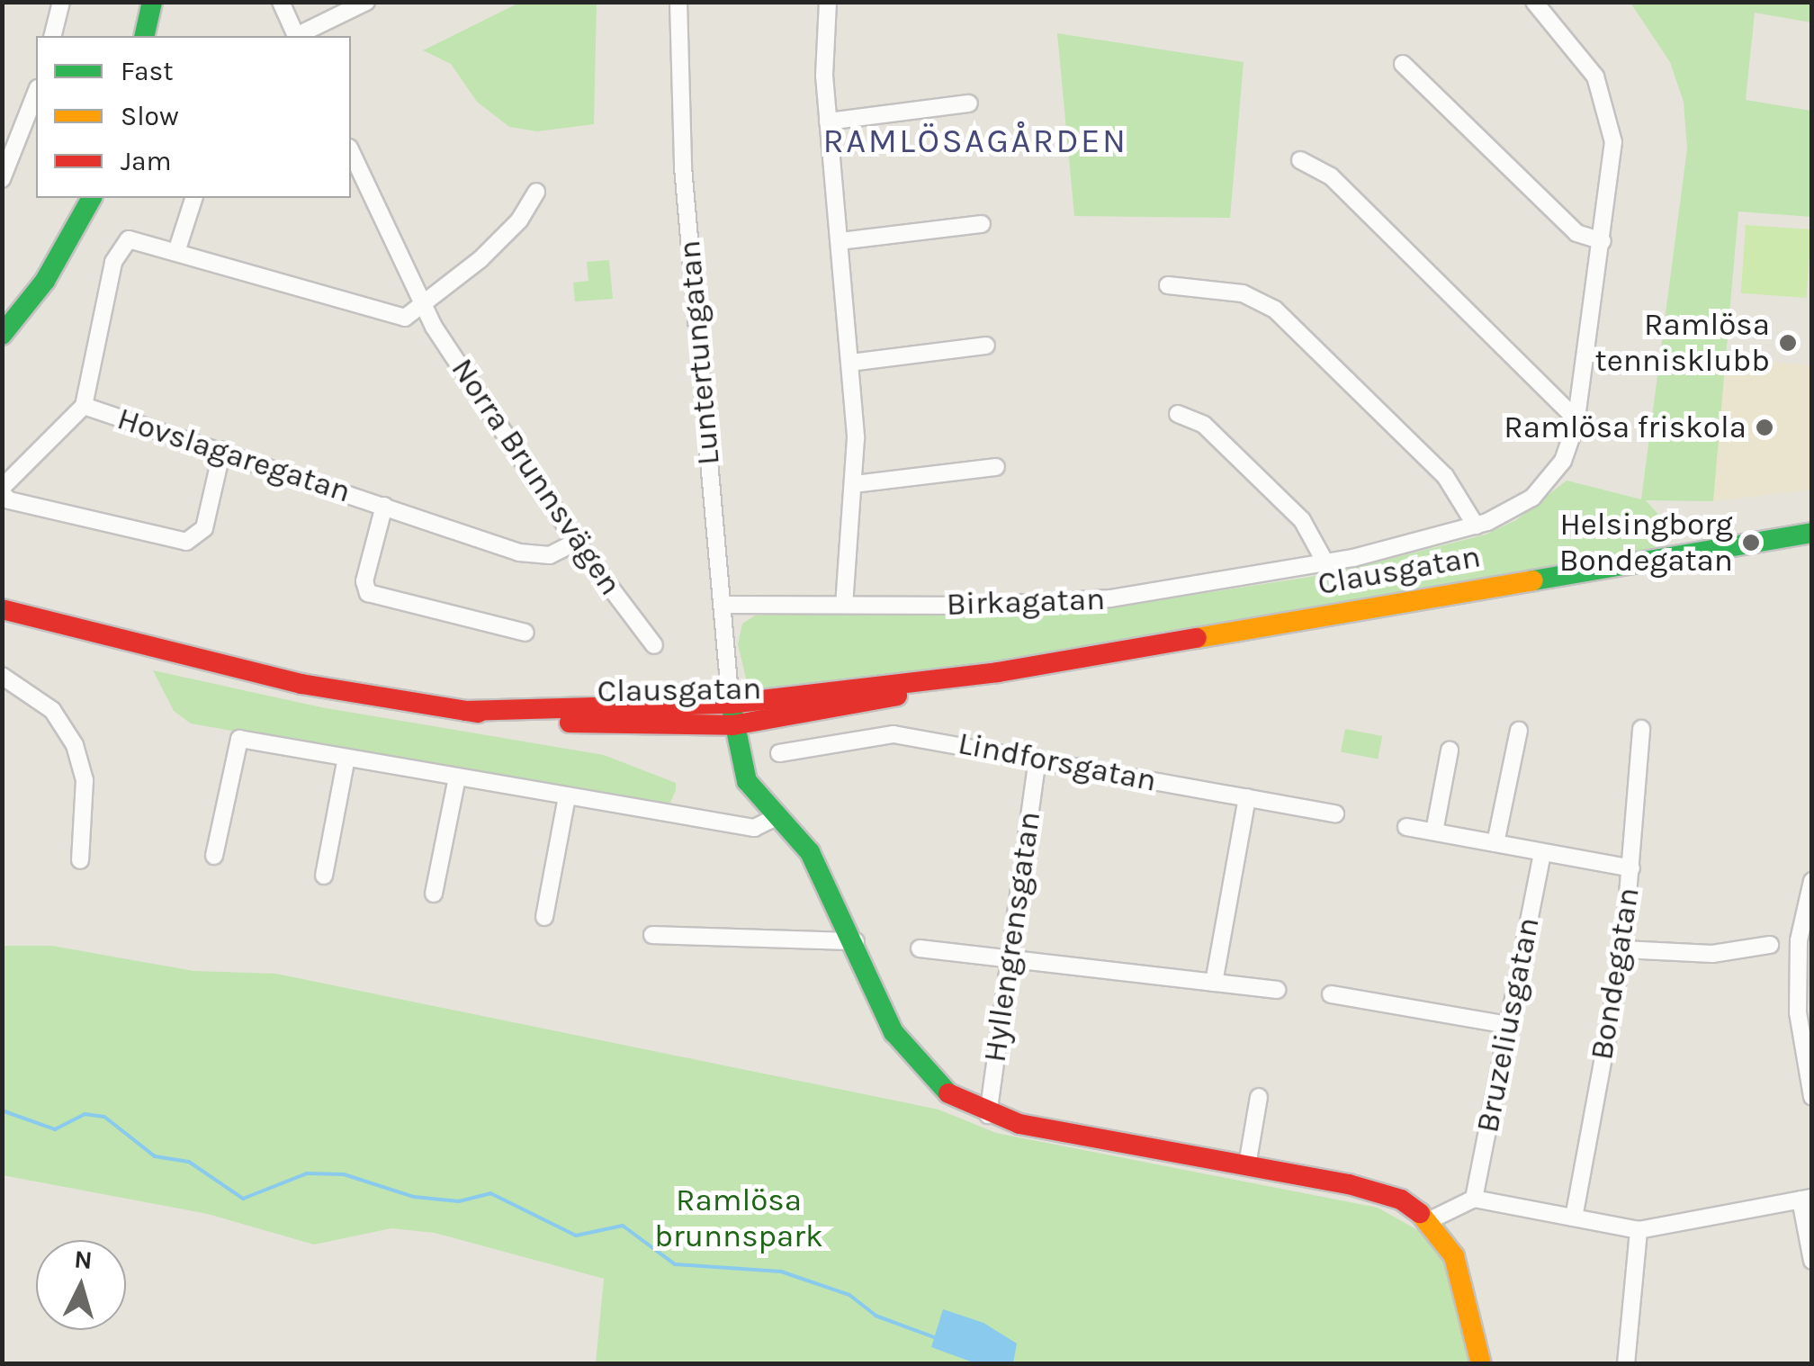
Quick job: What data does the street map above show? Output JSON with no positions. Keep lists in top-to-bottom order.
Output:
{
  "streets": {
    "main road": ["Clausgatan"],
    "street": [
      "Luntertungatan",
      "Hovslagaregatan",
      "Norra Brunnsvägen",
      "Birkagatan",
      "Lindforsgatan",
      "Hyllengrensgatan",
      "Bondegatan",
      "Bruzeliusgatan"
    ]
  },
  "crossings": [
    ["Luntertungatan", "Clausgatan"],
    ["Luntertungatan", "Birkagatan"],
    ["Hovslagaregatan", "Norra Brunnsvägen"],
    ["Lindforsgatan", "Hyllengrensgatan"]
  ],
  "districts": ["RAMLÖSAGÅRDEN"],
  "parks": ["Ramlösa brunnspark"],
  "places": ["Ramlösa tennisklubb", "Ramlösa friskola", "Helsingborg Bondegatan"],
  "legend": ["Fast", "Slow", "Jam"],
  "north": "top"
}
